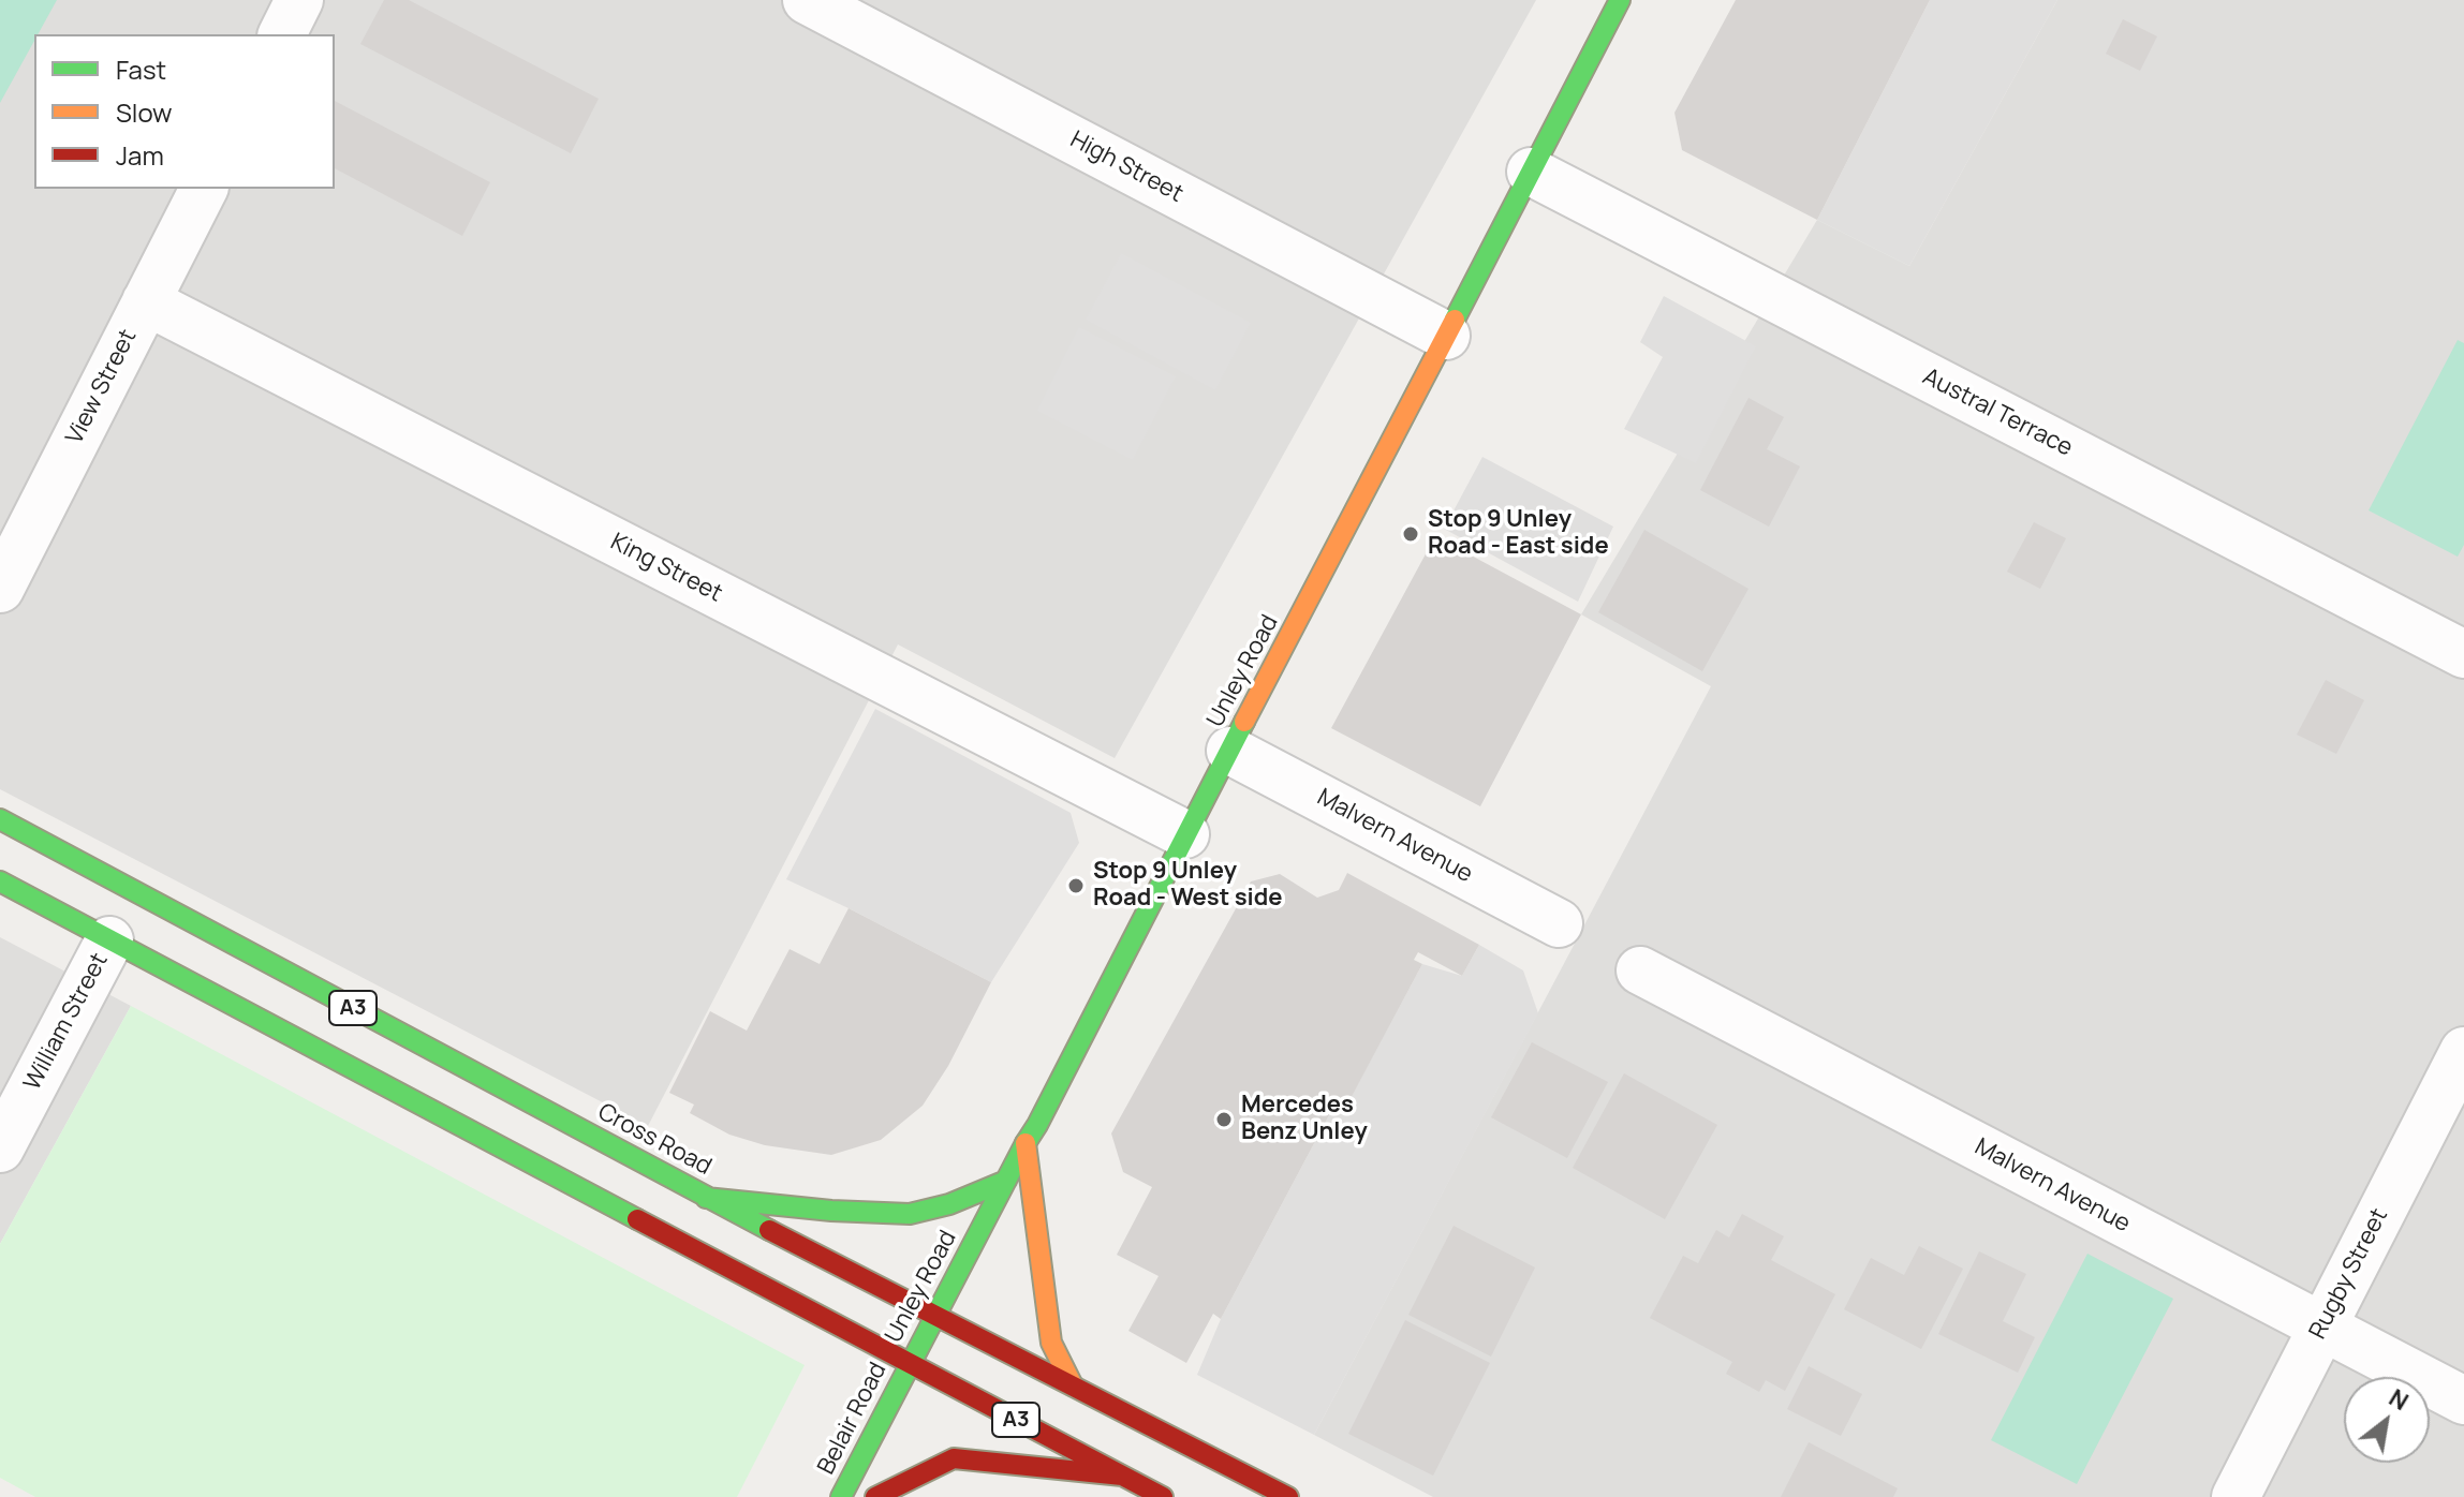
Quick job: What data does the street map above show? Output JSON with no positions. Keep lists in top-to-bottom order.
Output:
{
  "streets": {
    "main road": [
      "Unley Road",
      "A3",
      "Cross Road",
      "Belair Road"
    ],
    "street": [
      "High Street",
      "View Street",
      "Austral Terrace",
      "King Street",
      "Malvern Avenue",
      "William Street",
      "Rugby Street"
    ]
  },
  "crossings": [
    ["High Street", "Unley Road"],
    ["View Street", "King Street"],
    ["Austral Terrace", "Unley Road"],
    ["King Street", "Unley Road"],
    ["Unley Road", "Malvern Avenue"],
    ["Unley Road", "A3"],
    ["Unley Road", "Cross Road"],
    ["Unley Road", "Belair Road"],
    ["Malvern Avenue", "Rugby Street"],
    ["A3", "William Street"],
    ["A3", "Belair Road"]
  ],
  "places": ["Stop 9 Unley Road - East side", "Stop 9 Unley Road - West side", "Mercedes Benz Unley"],
  "legend": ["Fast", "Slow", "Jam"],
  "north": "top right"
}
